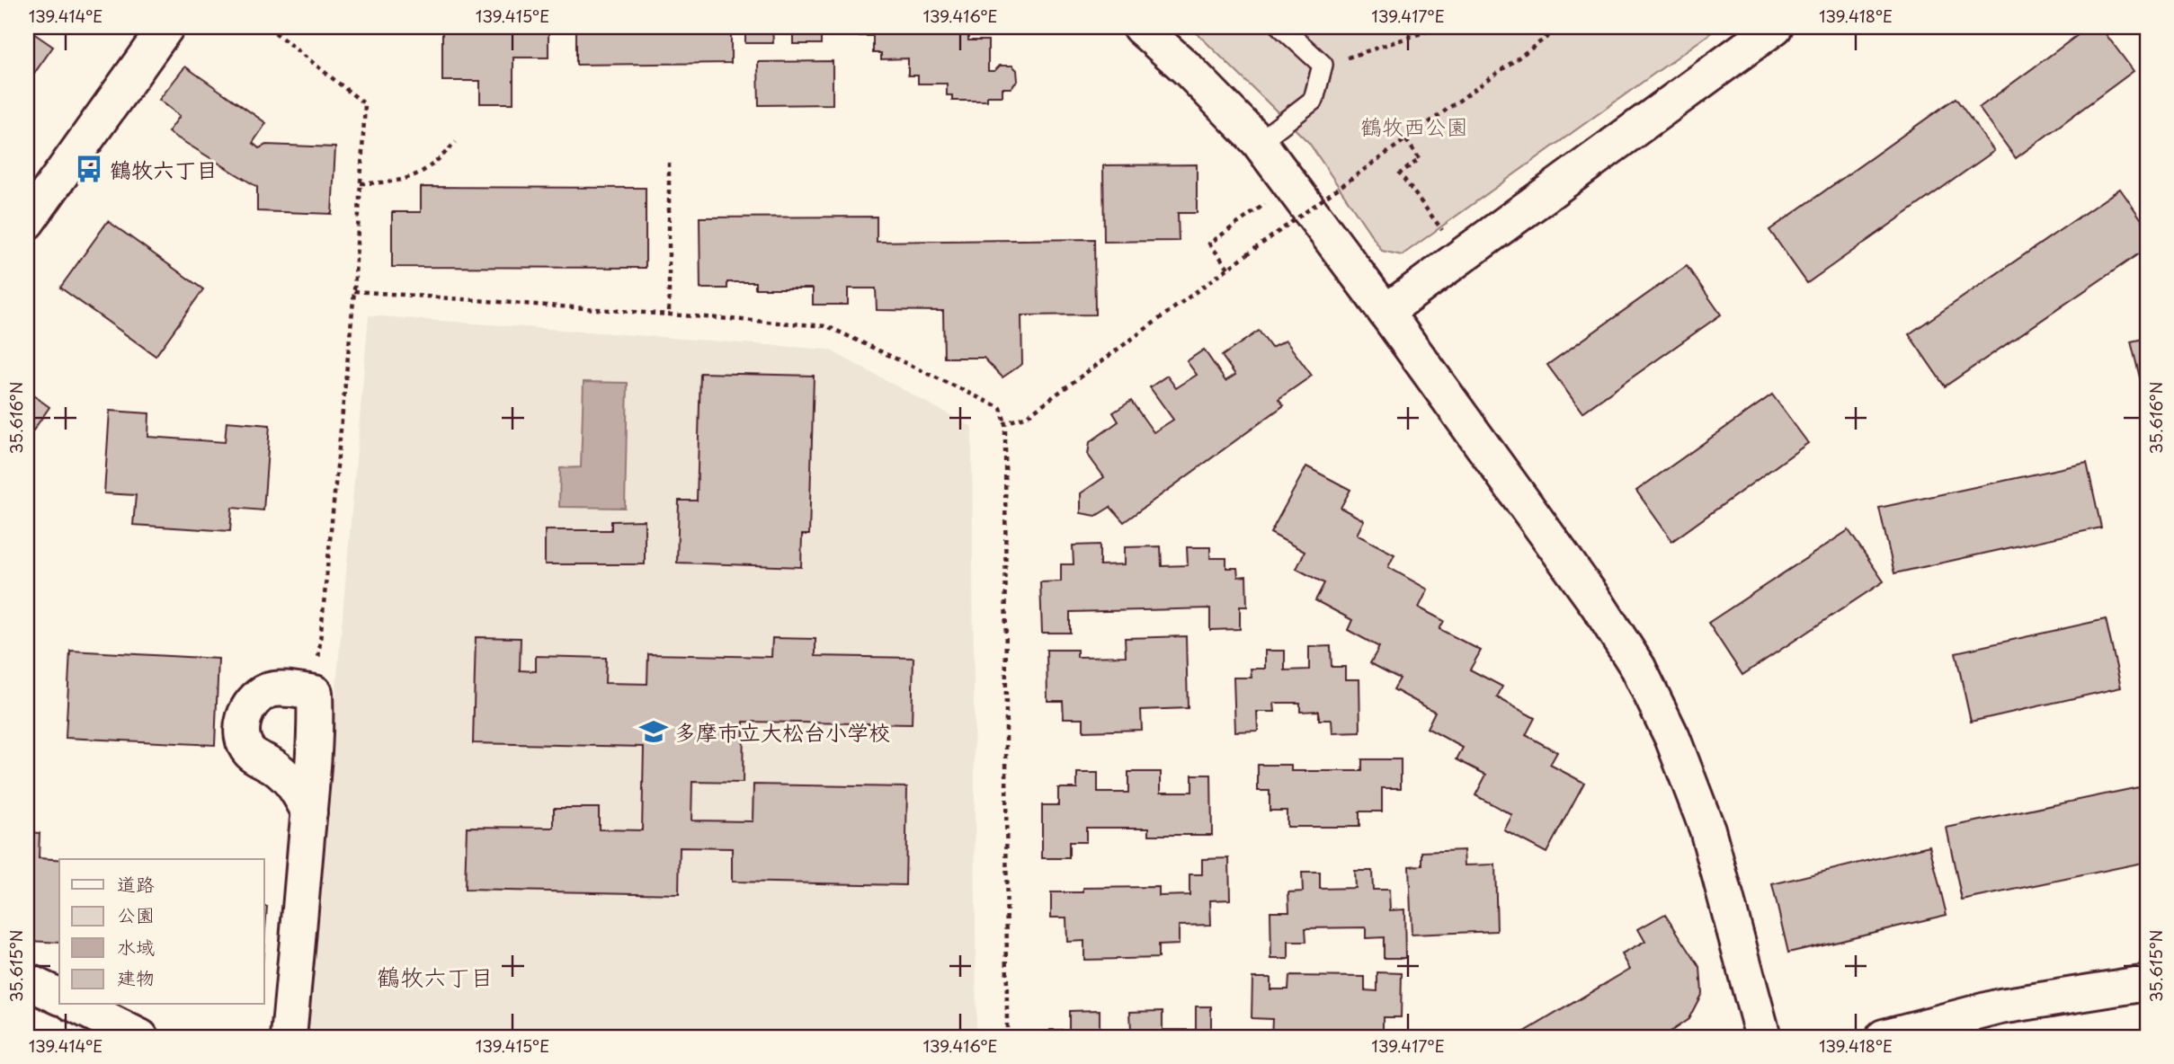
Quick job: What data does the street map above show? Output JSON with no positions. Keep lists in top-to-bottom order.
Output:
{
  "districts": ["鶴牧六丁目"],
  "parks": ["鶴牧西公園"],
  "places": {
    "bus stop": ["鶴牧六丁目"],
    "school or university": ["多摩市立大松台小学校"]
  },
  "legend": [
    "道路",
    "公園",
    "水域",
    "建物"
  ],
  "coordinates": [
    "139.414°E",
    "139.415°E",
    "139.416°E",
    "139.417°E",
    "139.418°E",
    "35.616°N",
    "35.615°N"
  ]
}
